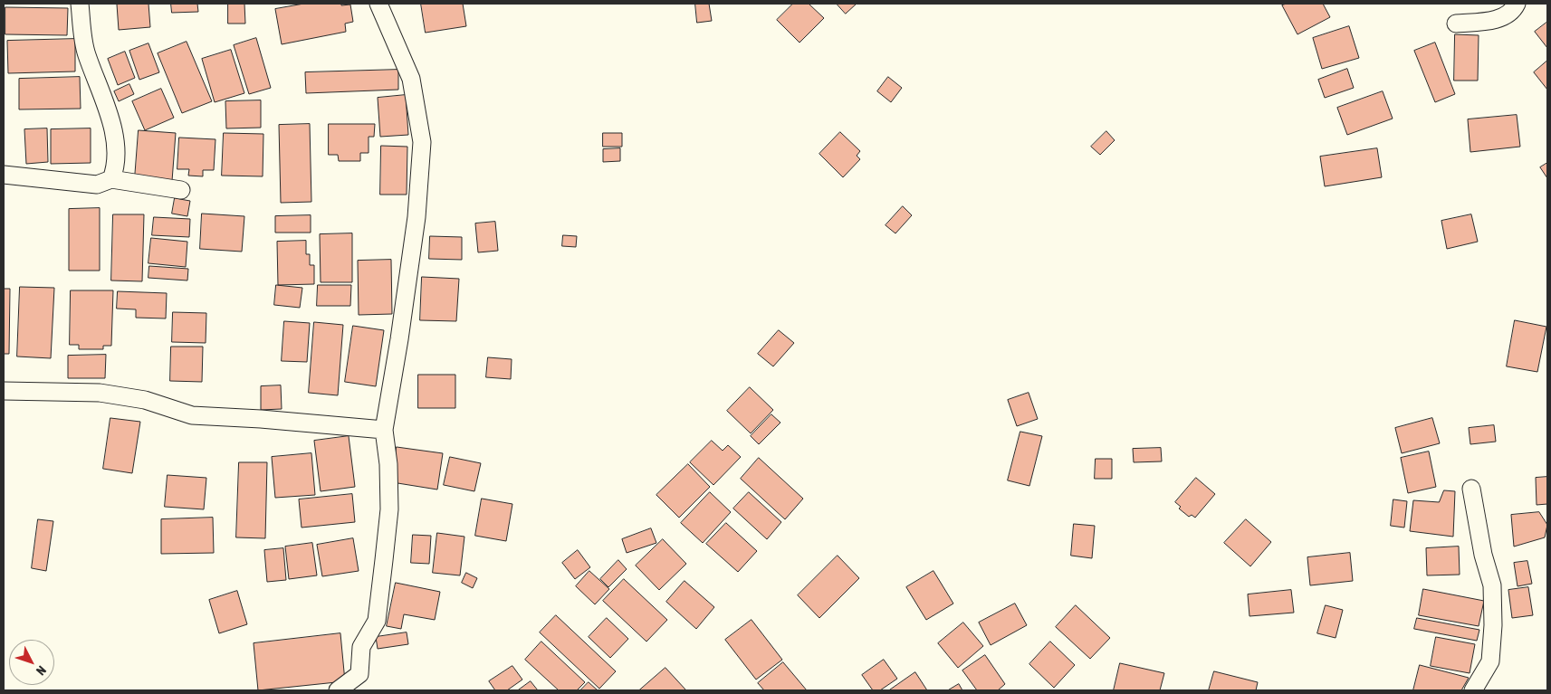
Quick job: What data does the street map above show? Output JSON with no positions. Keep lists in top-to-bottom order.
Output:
{
  "north": "bottom right"
}
